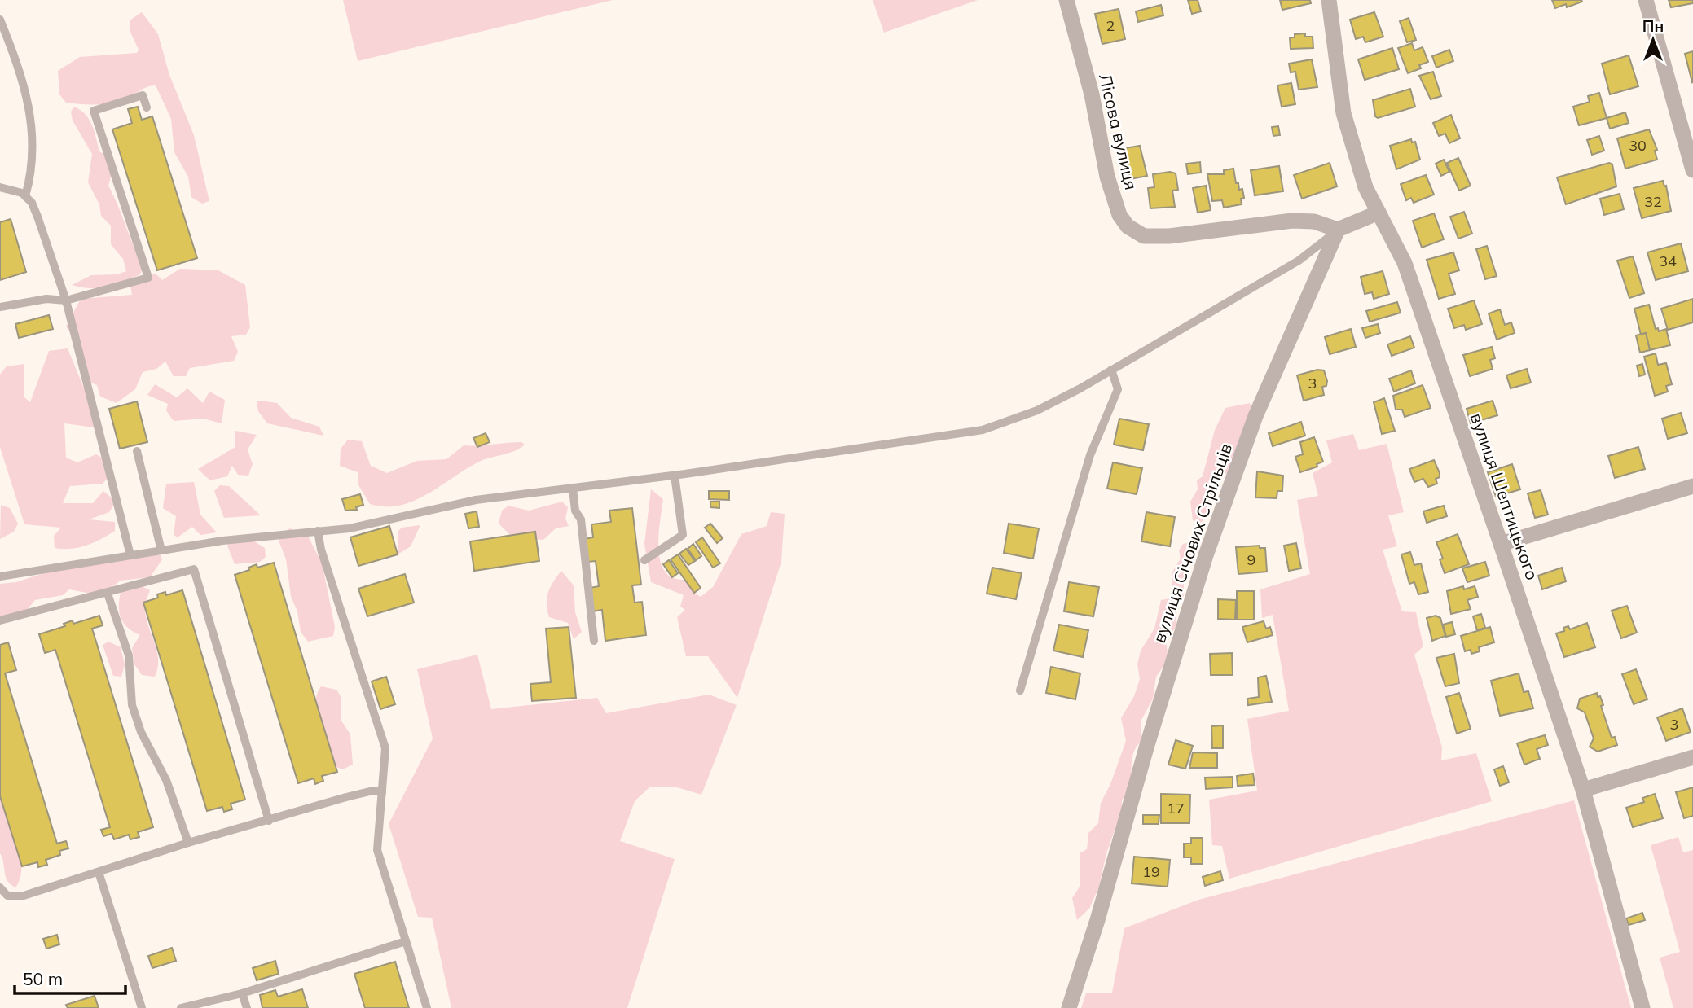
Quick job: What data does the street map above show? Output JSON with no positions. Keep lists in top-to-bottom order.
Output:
{
  "streets": {
    "street": ["Лісова вулиця", "вулиця Шептицького", "вулиця Січових Стрільців"]
  },
  "crossings": [
    ["Лісова вулиця", "вулиця Січових Стрільців"]
  ],
  "house_numbers": [
    "2",
    "30",
    "32",
    "34",
    "3",
    "9",
    "3",
    "17",
    "19"
  ],
  "scale_bar": "50 m",
  "north": "top"
}
